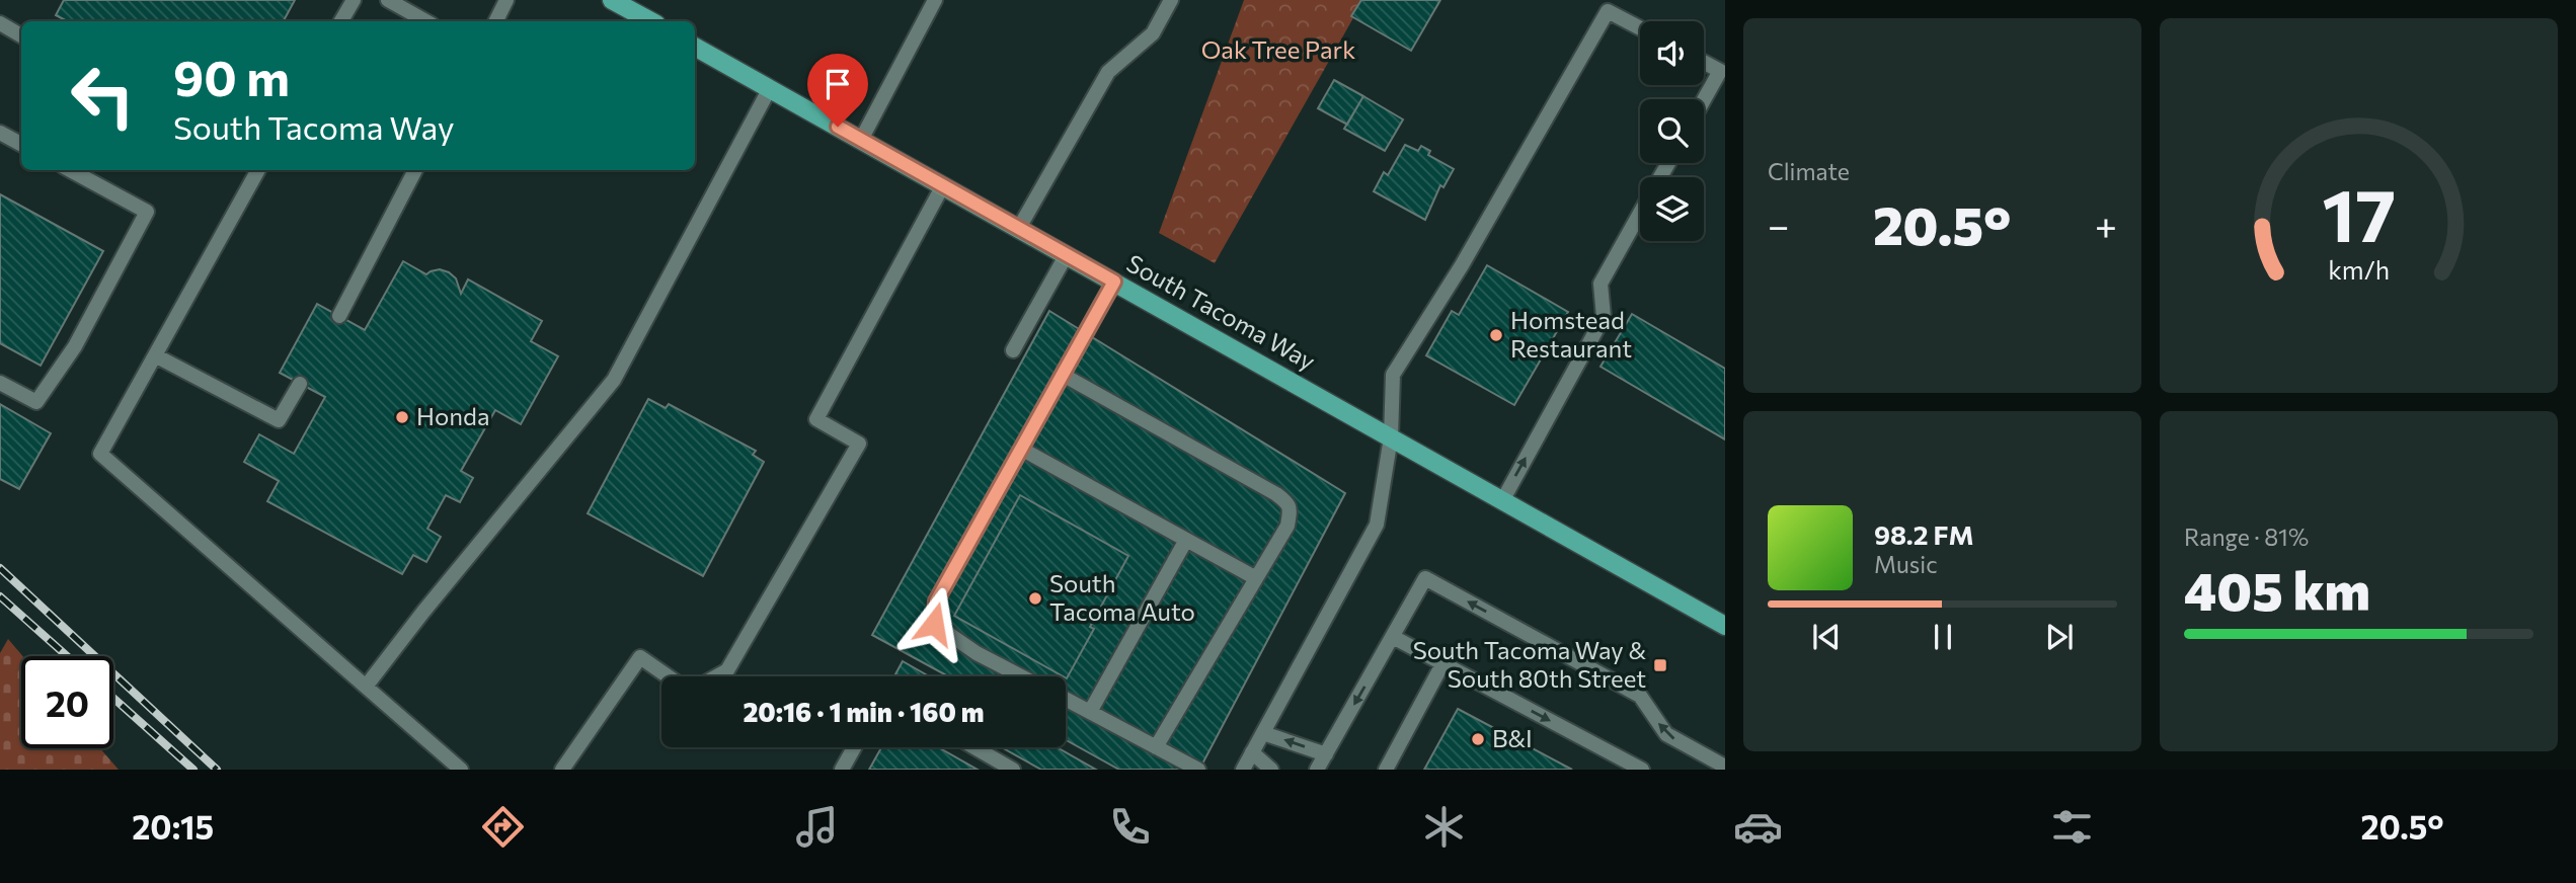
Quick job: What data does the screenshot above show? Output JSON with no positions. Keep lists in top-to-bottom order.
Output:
{
  "streets": {
    "main road": ["South Tacoma Way"]
  },
  "parks": ["Oak Tree Park"],
  "places": {
    "other": [
      "Homstead Restaurant",
      "Honda",
      "South Tacoma Auto",
      "B&I"
    ],
    "transit": ["South Tacoma Way & South 80th Street"]
  },
  "page": {
    "tile": [
      "Climate",
      ["Range · 81%", "405 km"]
    ],
    "turn": ["90 m", "South Tacoma Way"],
    "heat": ["−", "20.5°", "+"],
    "song": ["98.2 FM", "Music"],
    "limit": "20",
    "trip": "20:16 · 1 min · 160 m",
    "tabs": ["20:15", "20.5°"],
    "gauge": ["17", "km/h"]
  }
}
